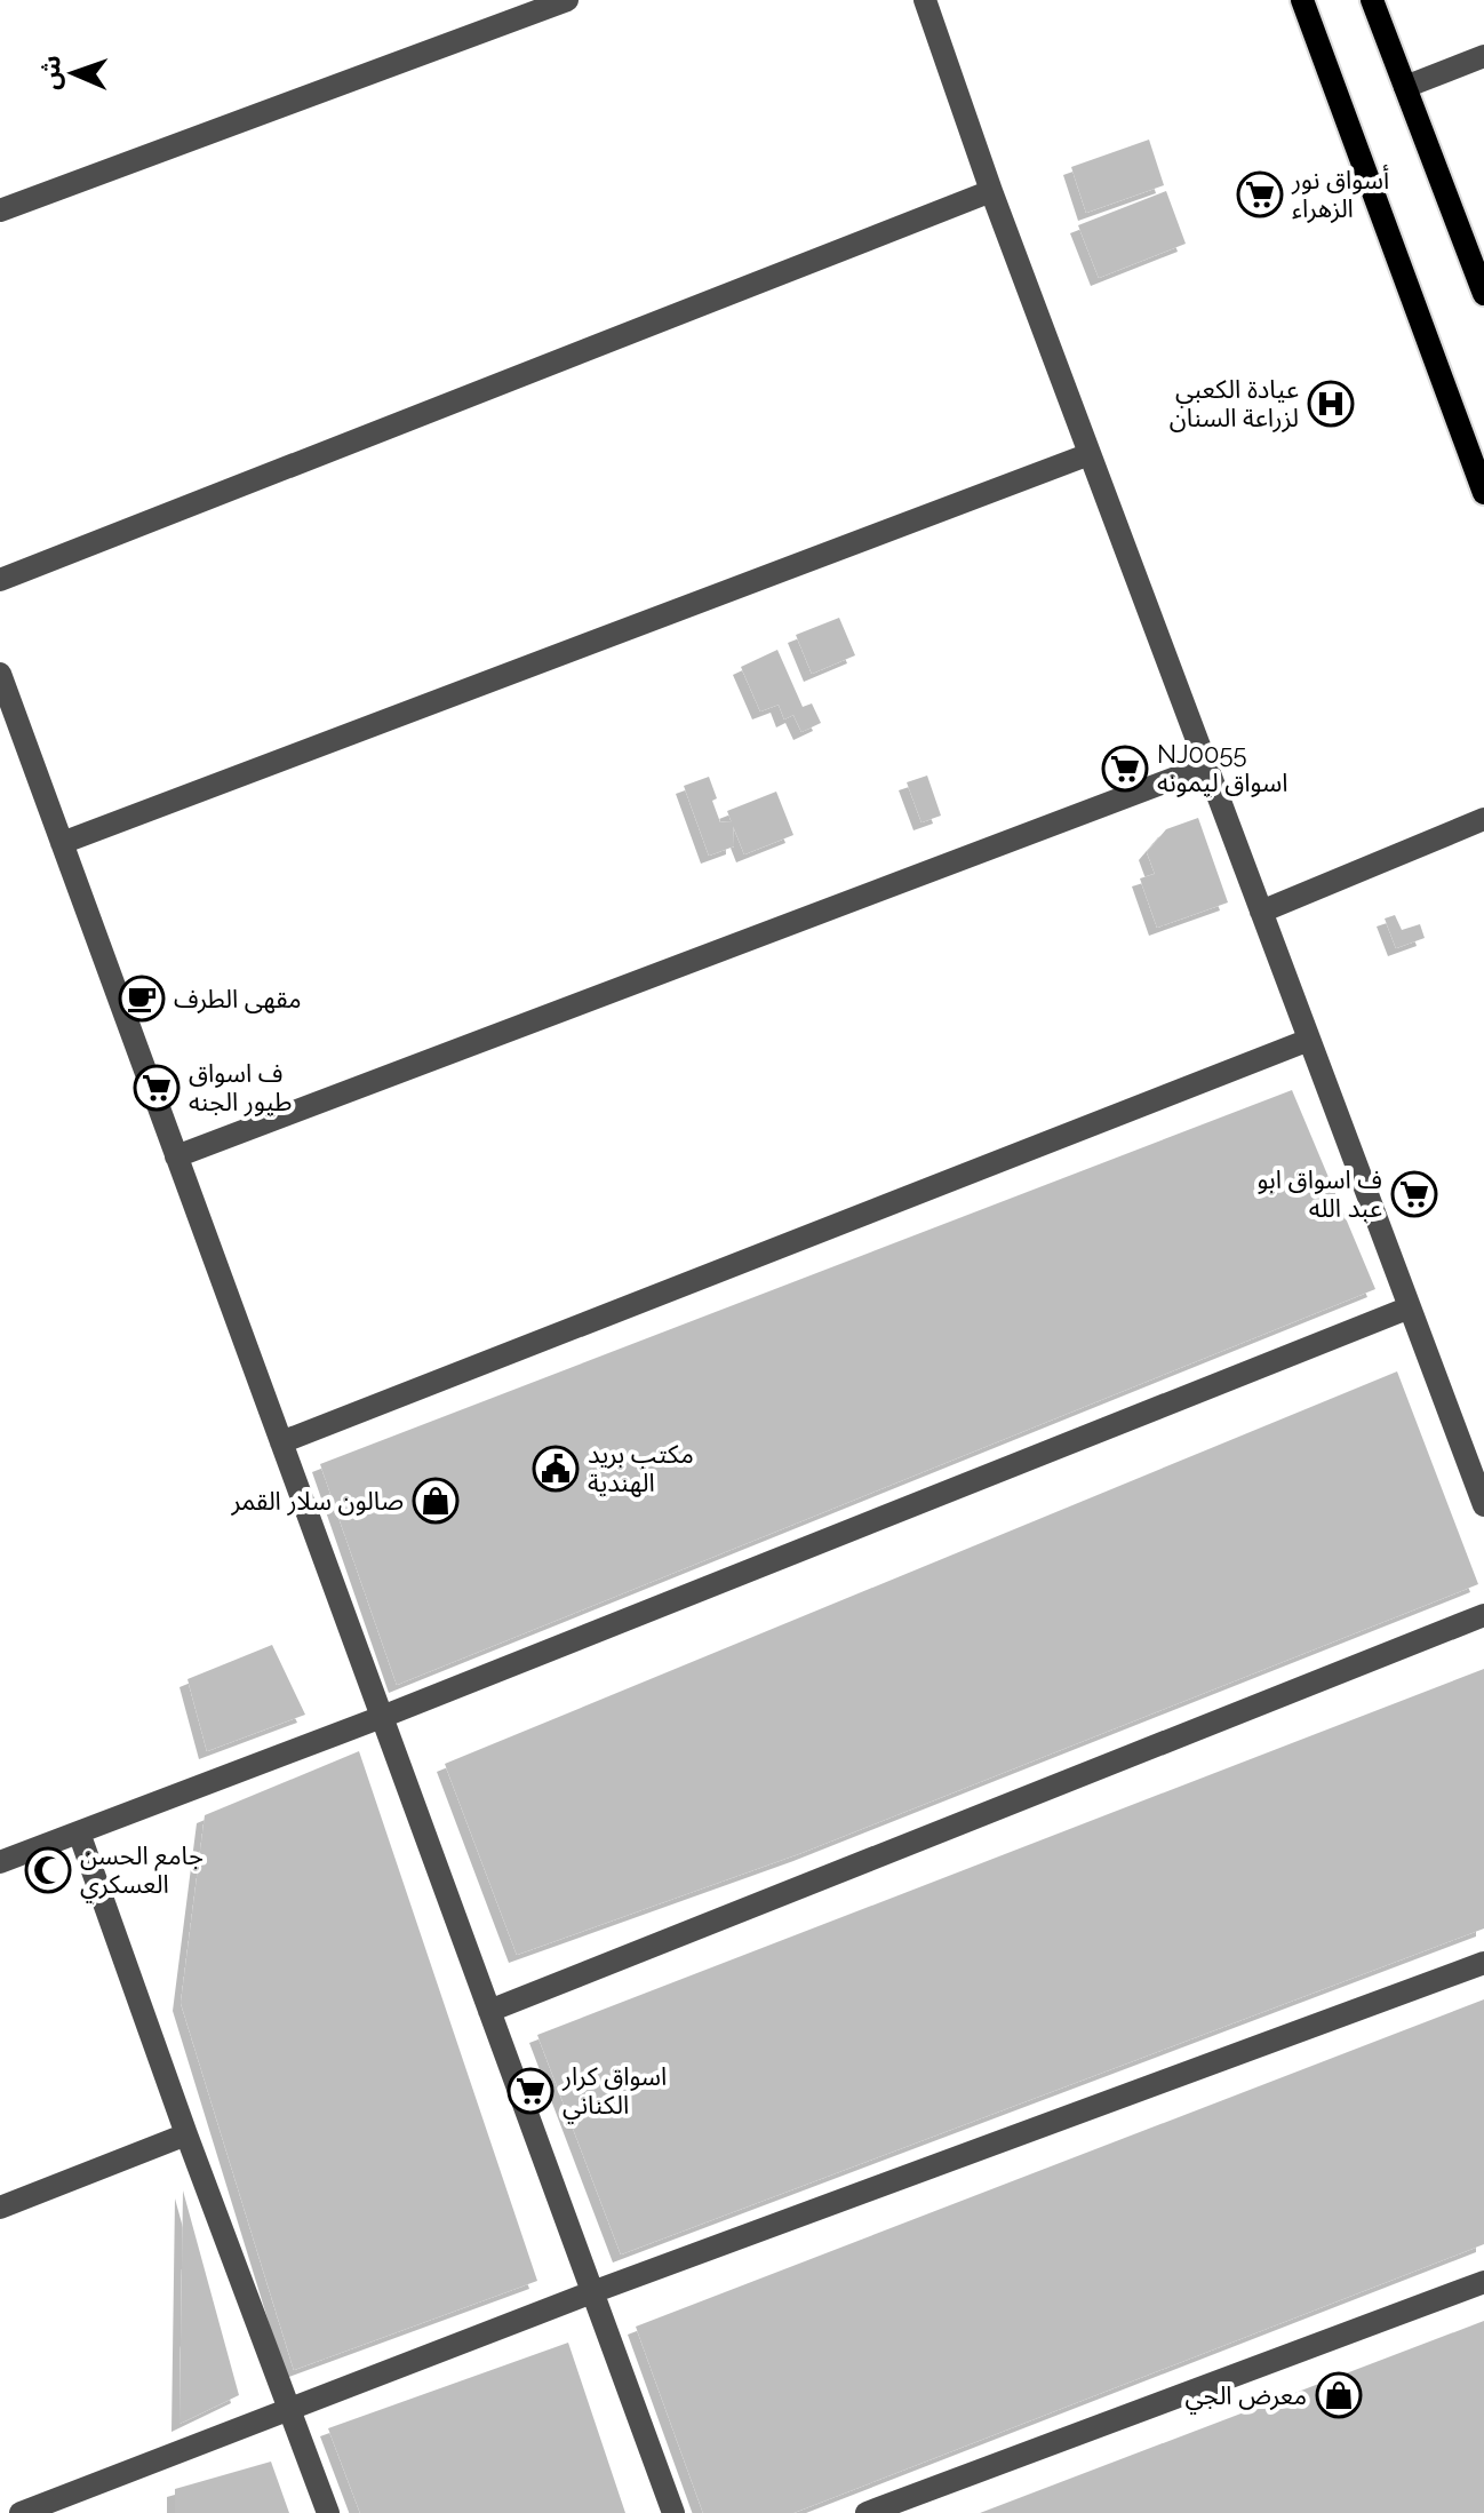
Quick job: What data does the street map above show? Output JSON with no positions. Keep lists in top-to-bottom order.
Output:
{
  "places": {
    "supermarket": [
      "أسواق نور الزهراء",
      "NJ0055 اسواق ليمونه",
      "ف اسواق طيور الجنه",
      "ف اسواق ابو عبد الله",
      "اسواق كرار الكناني"
    ],
    "hospital": ["عيادة الكعبي لزراعة السنان"],
    "cafe": ["مقهى الطرف"],
    "public building": ["مكتب بريد الهندية"],
    "shop": ["صالون سلار القمر", "معرض الجي"],
    "mosque": ["جامع الحسن العسكري"]
  },
  "north": "left"
}
